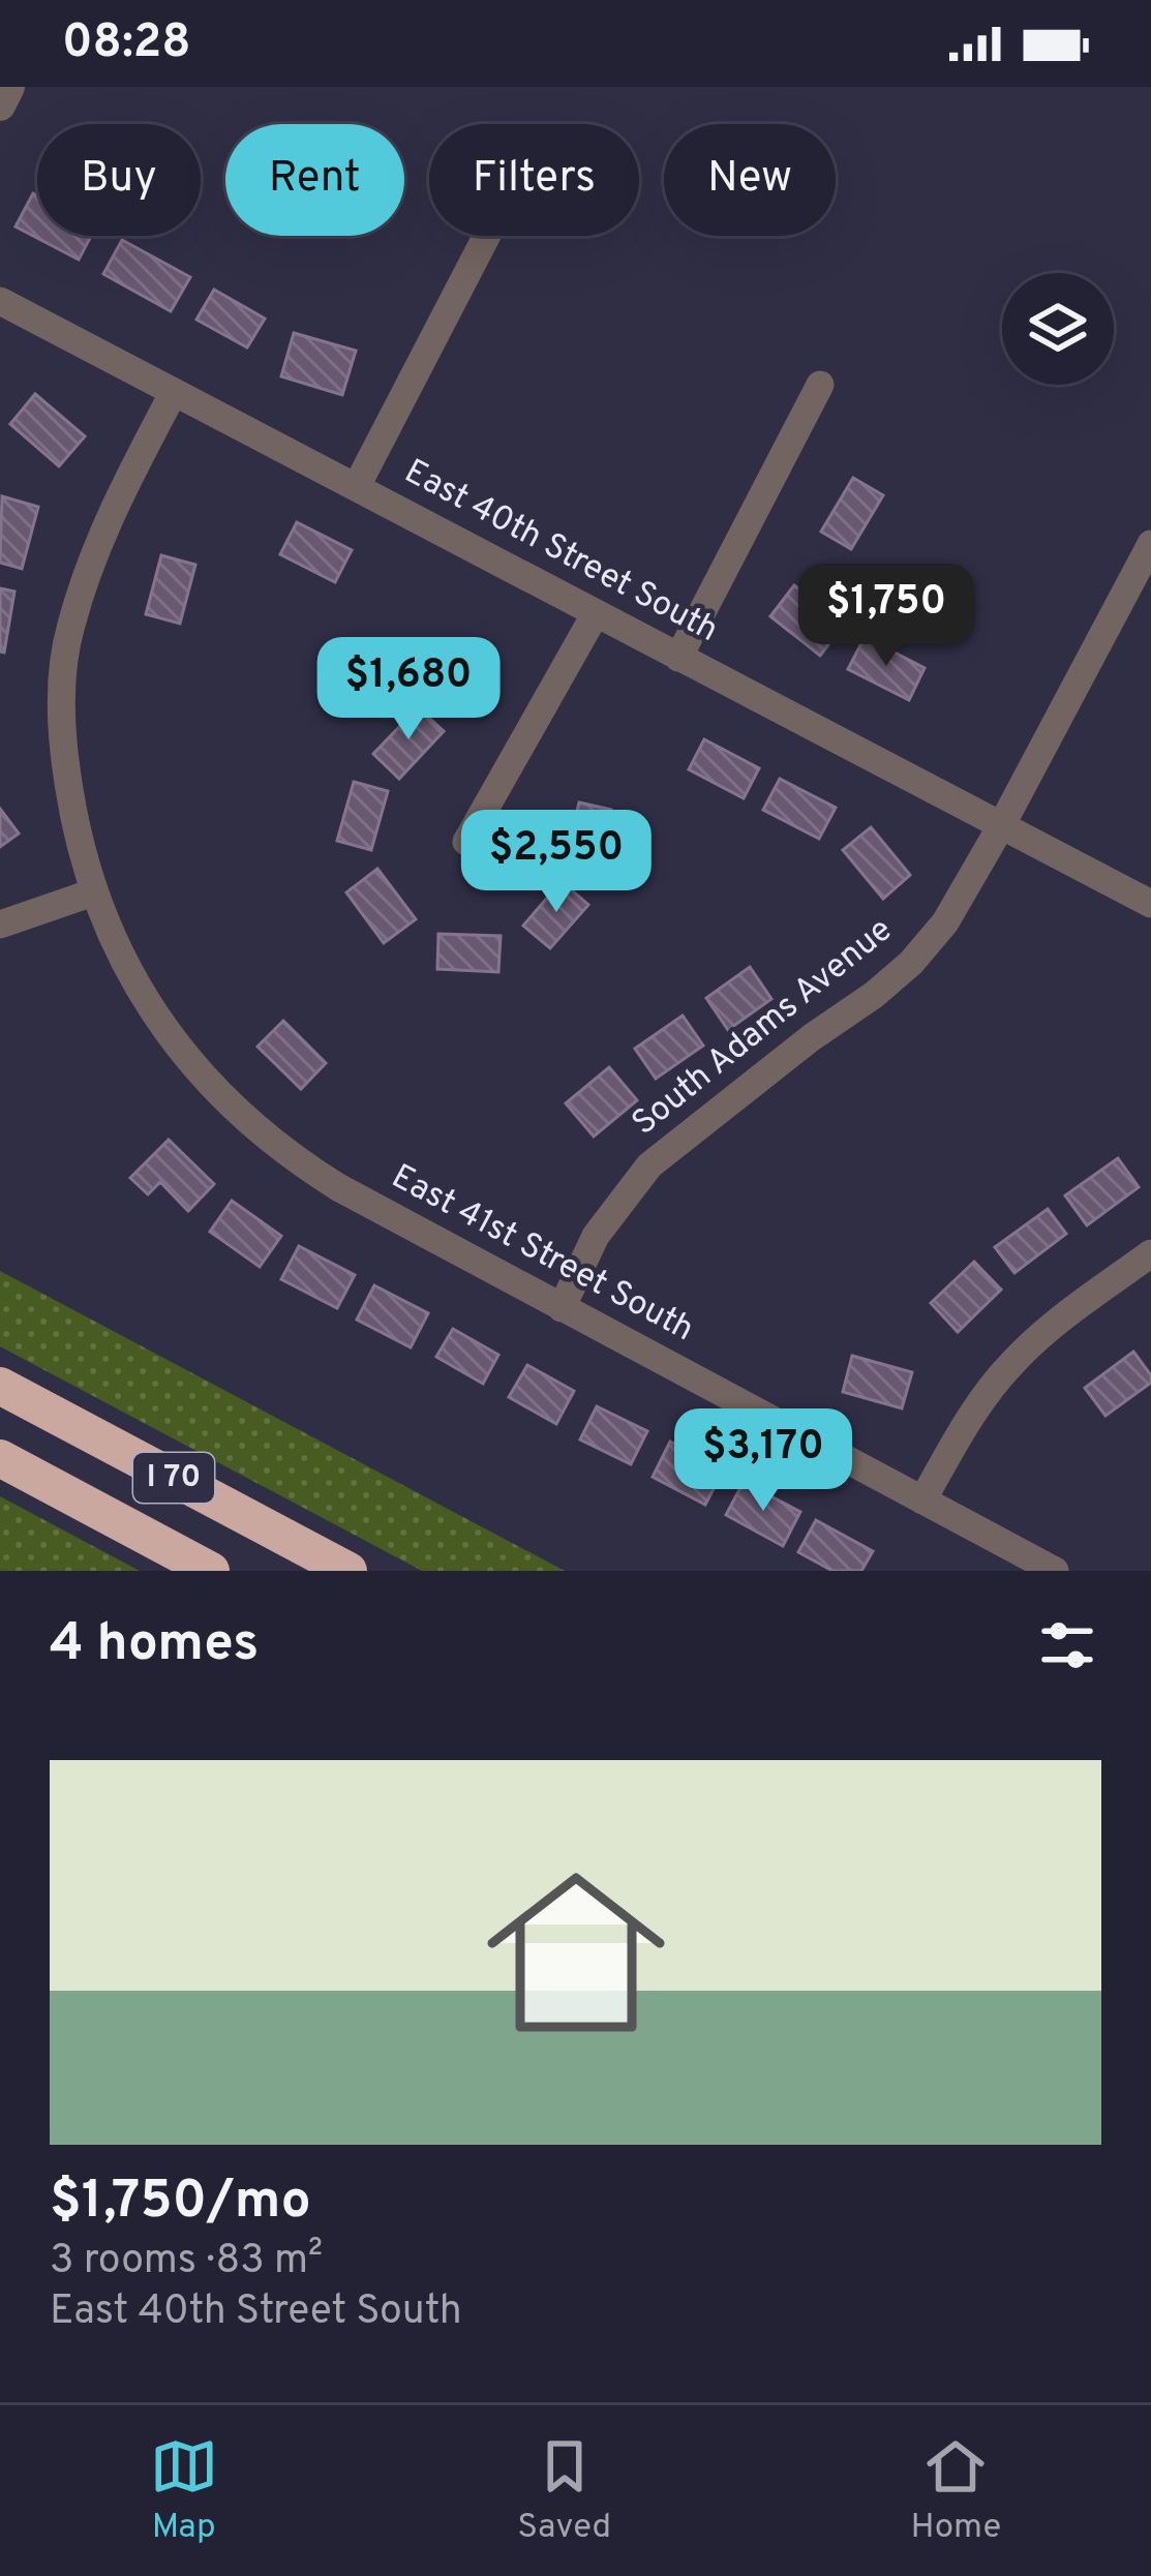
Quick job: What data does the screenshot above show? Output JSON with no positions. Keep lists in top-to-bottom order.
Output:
{
  "streets": {
    "highway": ["I 70"],
    "street": ["East 40th Street South", "South Adams Avenue", "East 41st Street South"]
  },
  "crossings": [
    ["East 40th Street South", "South Adams Avenue"],
    ["East 40th Street South", "East 41st Street South"],
    ["South Adams Avenue", "East 41st Street South"]
  ],
  "page": {
    "status": "08:28",
    "chip": [
      "Buy",
      "Rent",
      "Filters",
      "New"
    ],
    "price": [
      "$1,750",
      "$1,680",
      "$2,550",
      "$3,170"
    ],
    "heading": "4 homes",
    "list": [
      {
        "name": "$1,750/mo",
        "note": "3 rooms · 83 m² · East 40th Street South"
      }
    ],
    "tabs": ["Map", "Saved", "Home"]
  }
}
